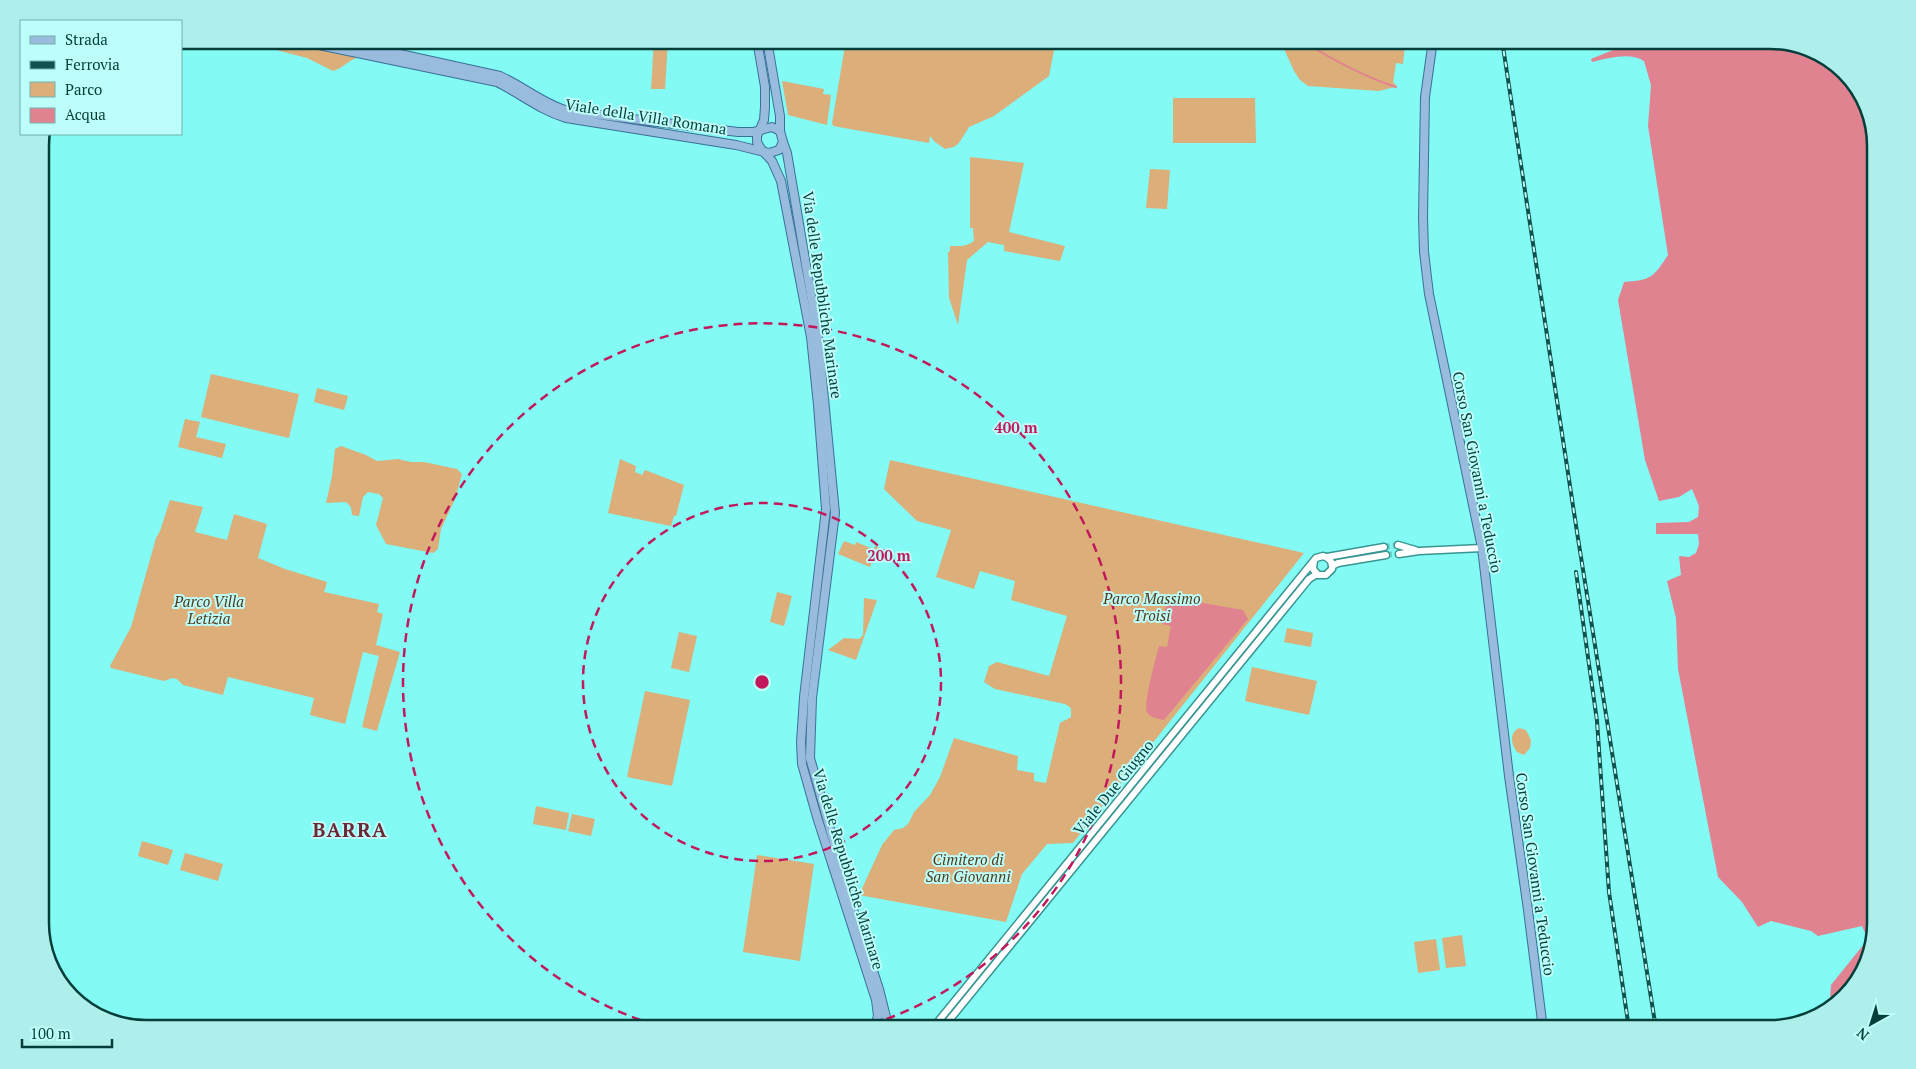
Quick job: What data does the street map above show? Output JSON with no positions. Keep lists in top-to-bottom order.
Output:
{
  "streets": {
    "main road": ["Viale della Villa Romana", "Via delle Repubbliche Marinare", "Corso San Giovanni a Teduccio"],
    "street": ["Viale Due Giugno"]
  },
  "crossings": [
    ["Viale della Villa Romana", "Via delle Repubbliche Marinare"]
  ],
  "districts": ["BARRA"],
  "parks": ["Parco Massimo Troisi", "Parco Villa Letizia", "Cimitero di San Giovanni"],
  "legend": [
    "Strada",
    "Ferrovia",
    "Parco",
    "Acqua"
  ],
  "scale_bar": "100 m",
  "north": "bottom left",
  "rings": ["400 m", "200 m"]
}
